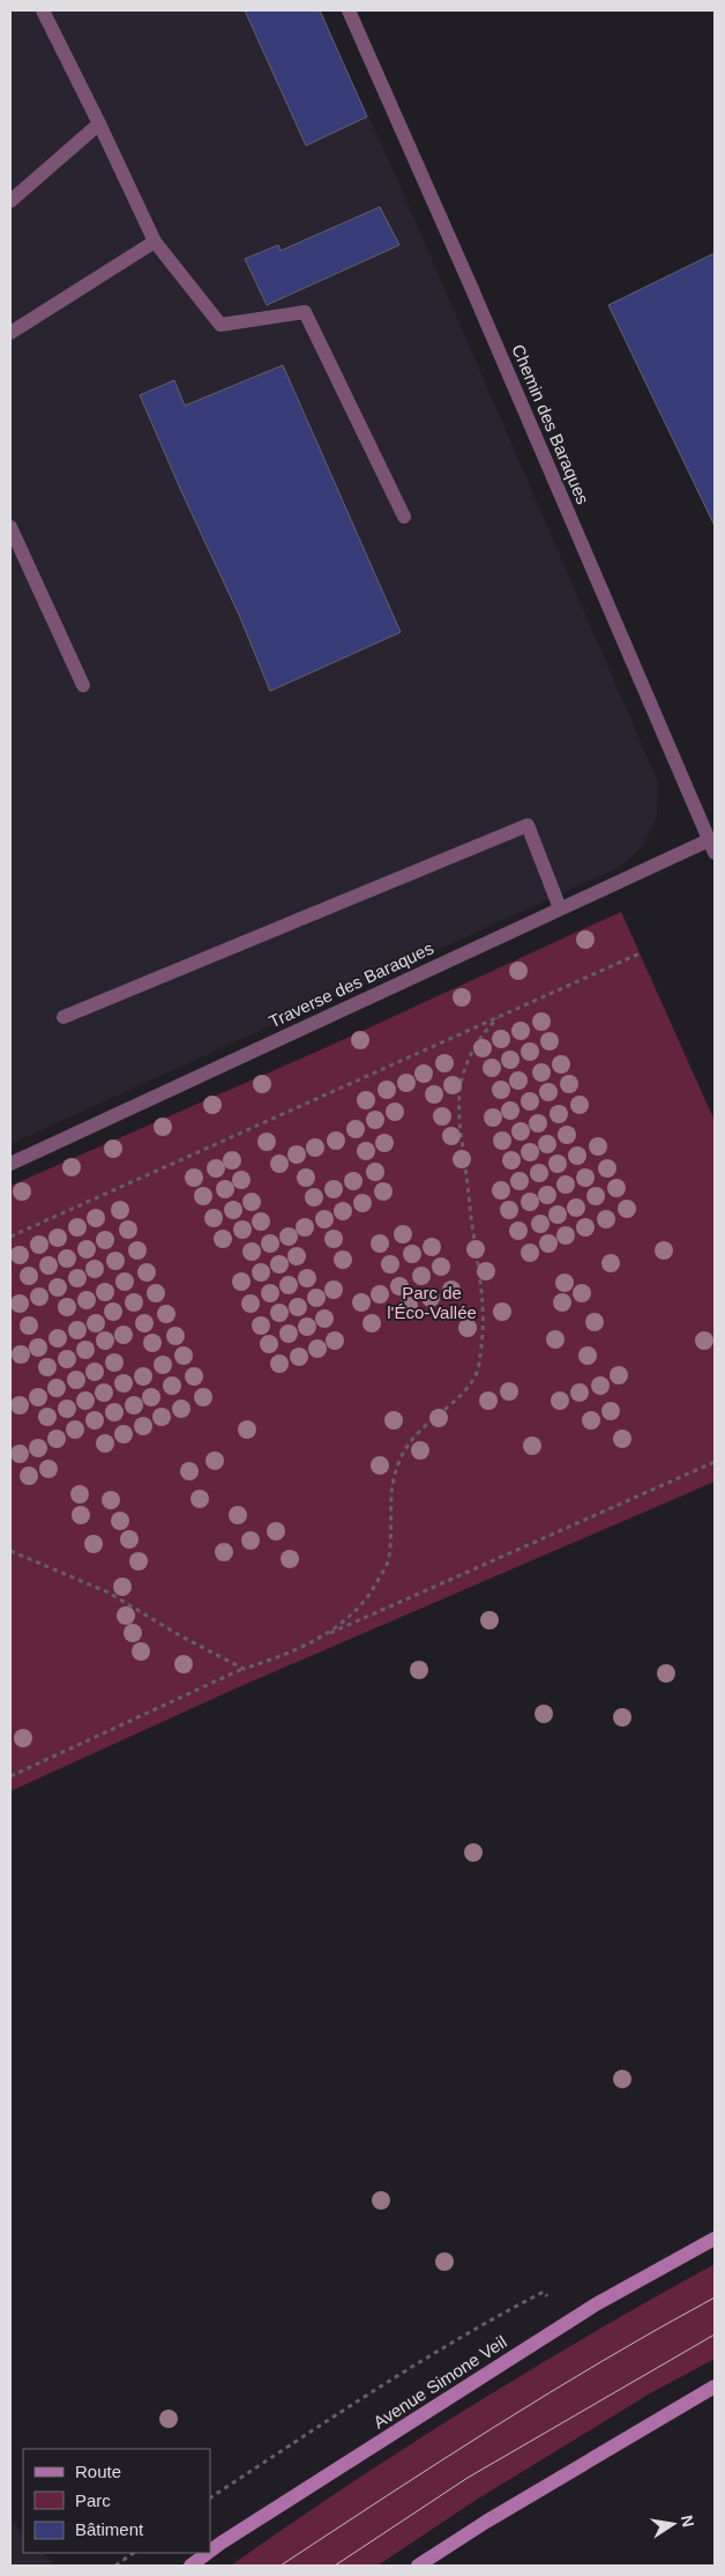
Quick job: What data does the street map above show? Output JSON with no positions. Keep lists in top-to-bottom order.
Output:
{
  "streets": {
    "main road": ["Avenue Simone Veil"],
    "street": ["Chemin des Baraques", "Traverse des Baraques"]
  },
  "crossings": [
    ["Chemin des Baraques", "Traverse des Baraques"]
  ],
  "parks": ["Parc de l'Éco-Vallée"],
  "legend": ["Route", "Parc", "Bâtiment"],
  "north": "right"
}
